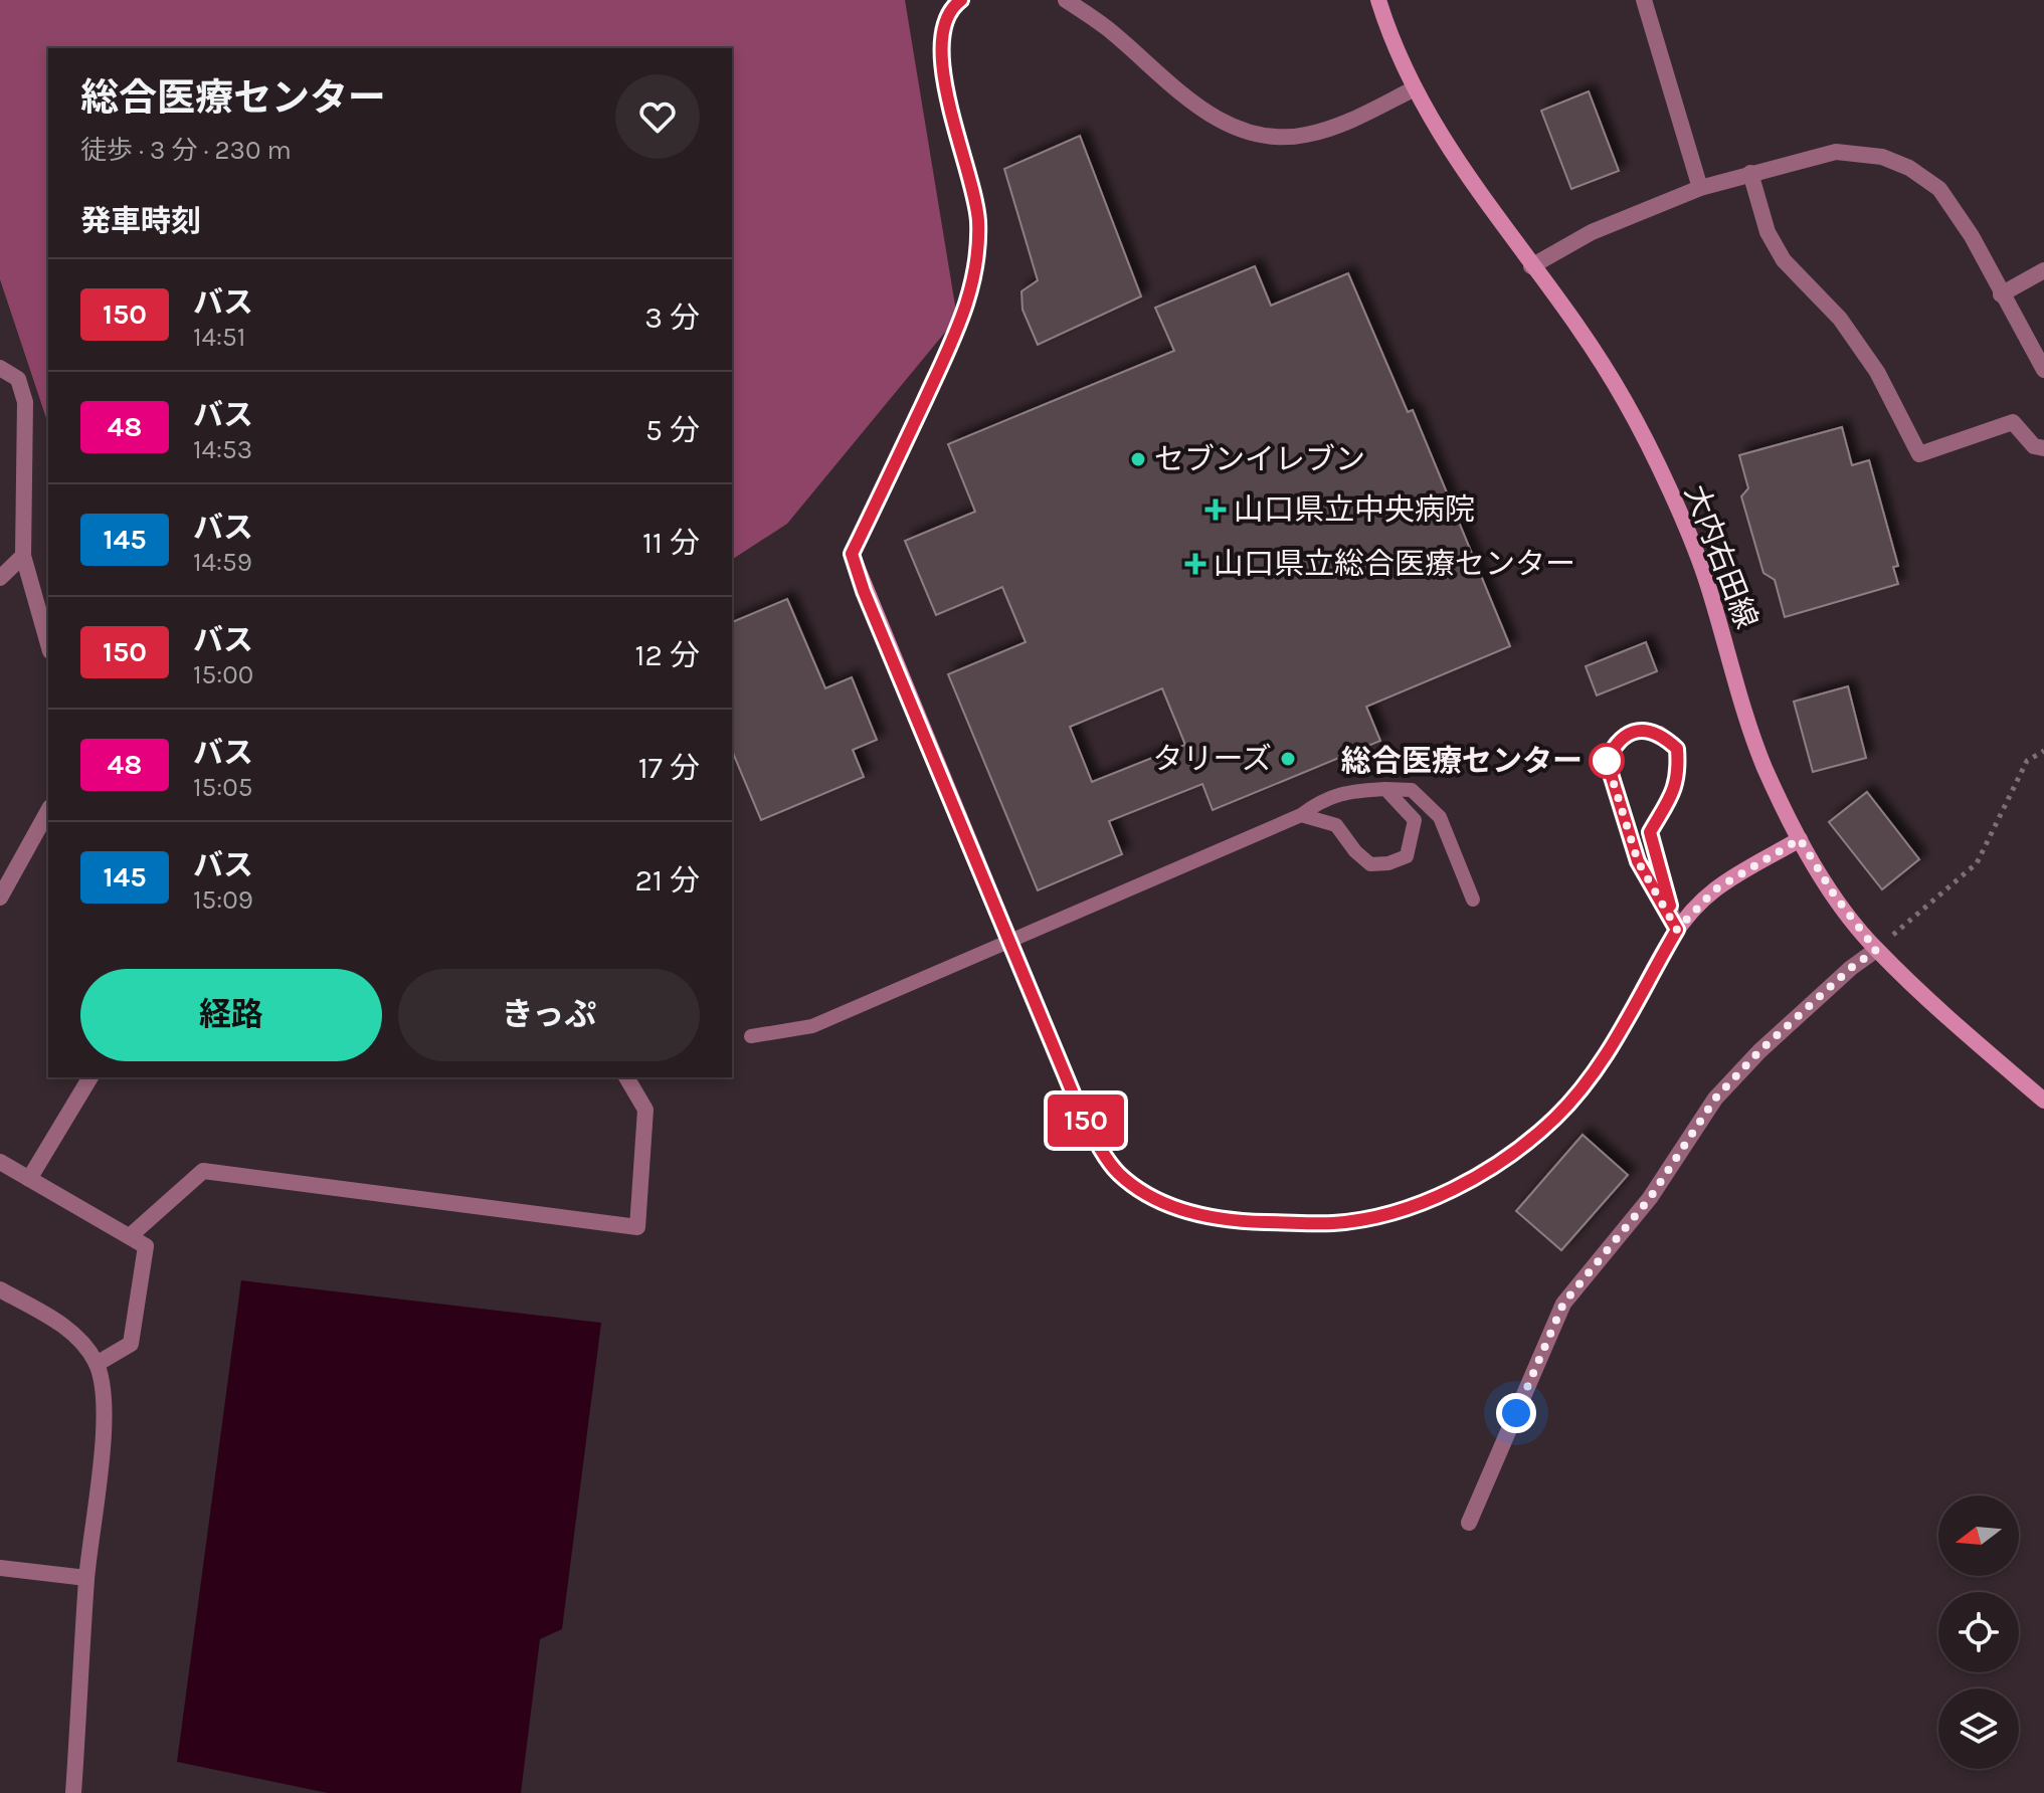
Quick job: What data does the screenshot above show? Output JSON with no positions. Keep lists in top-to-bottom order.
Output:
{
  "streets": {
    "street": ["大内右田線"]
  },
  "places": {
    "other": ["セブンイレブン", "タリーズ", "総合医療センター"],
    "health": ["山口県立中央病院", "山口県立総合医療センター"]
  },
  "lines": ["bus line 150"],
  "north": "left",
  "page": {
    "on_map": "150",
    "heading": [
      ["総合医療センター", "徒歩 · 3 分 · 230 m"],
      "発車時刻"
    ],
    "list": [
      {
        "mark": "150",
        "name": "バス",
        "note": "14:51",
        "value": "3 分"
      },
      {
        "mark": "48",
        "name": "バス",
        "note": "14:53",
        "value": "5 分"
      },
      {
        "mark": "145",
        "name": "バス",
        "note": "14:59",
        "value": "11 分"
      },
      {
        "mark": "150",
        "name": "バス",
        "note": "15:00",
        "value": "12 分"
      },
      {
        "mark": "48",
        "name": "バス",
        "note": "15:05",
        "value": "17 分"
      },
      {
        "mark": "145",
        "name": "バス",
        "note": "15:09",
        "value": "21 分"
      }
    ],
    "buttons": ["経路", "きっぷ"]
  }
}
